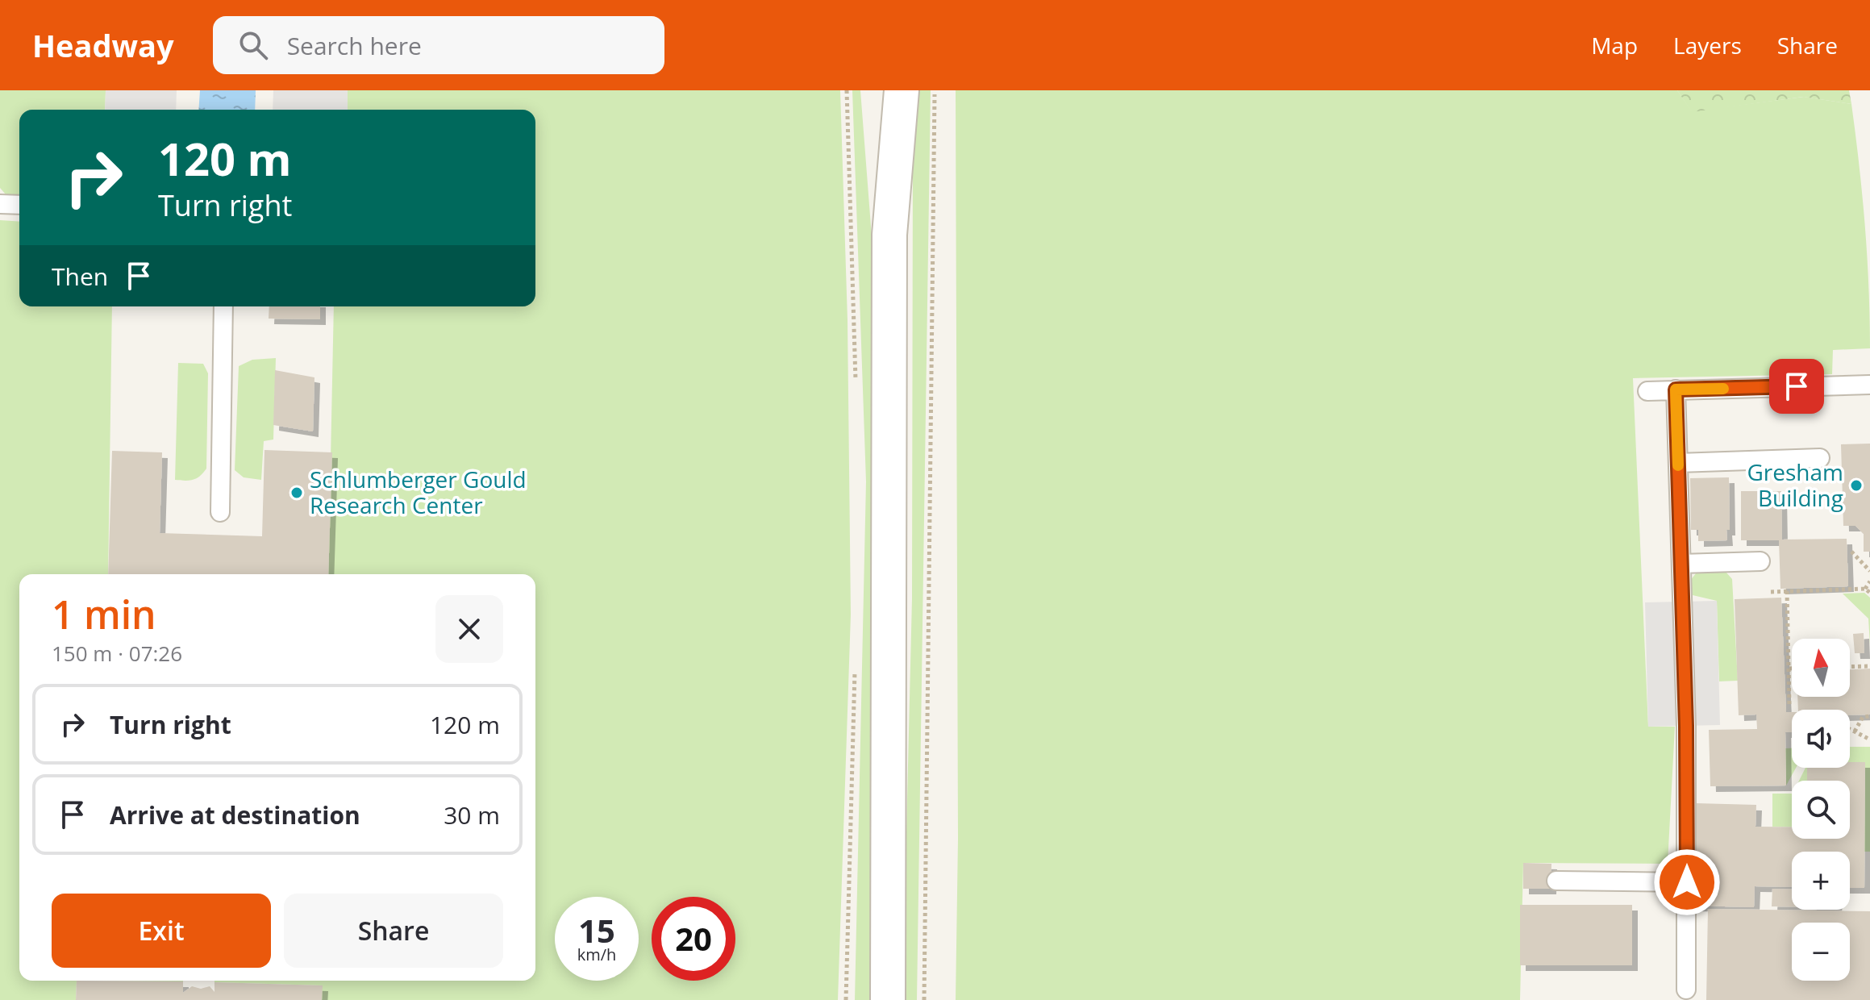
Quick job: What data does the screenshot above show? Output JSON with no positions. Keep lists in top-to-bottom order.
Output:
{
  "places": ["Gresham Building", "Schlumberger Gould Research Center"],
  "north": "top",
  "page": {
    "header": "Headway",
    "search": "Search here",
    "nav": ["Map", "Layers", "Share"],
    "turn": ["120 m", "Turn right"],
    "then": "Then",
    "heading": ["1 min", "150 m · 07:26"],
    "map_buttons": ["+", "−"],
    "list": [
      {
        "name": "Turn right",
        "value": "120 m"
      },
      {
        "name": "Arrive at destination",
        "value": "30 m"
      }
    ],
    "buttons": ["Exit", "Share"],
    "speed": "15 km/h",
    "limit": "20"
  }
}
